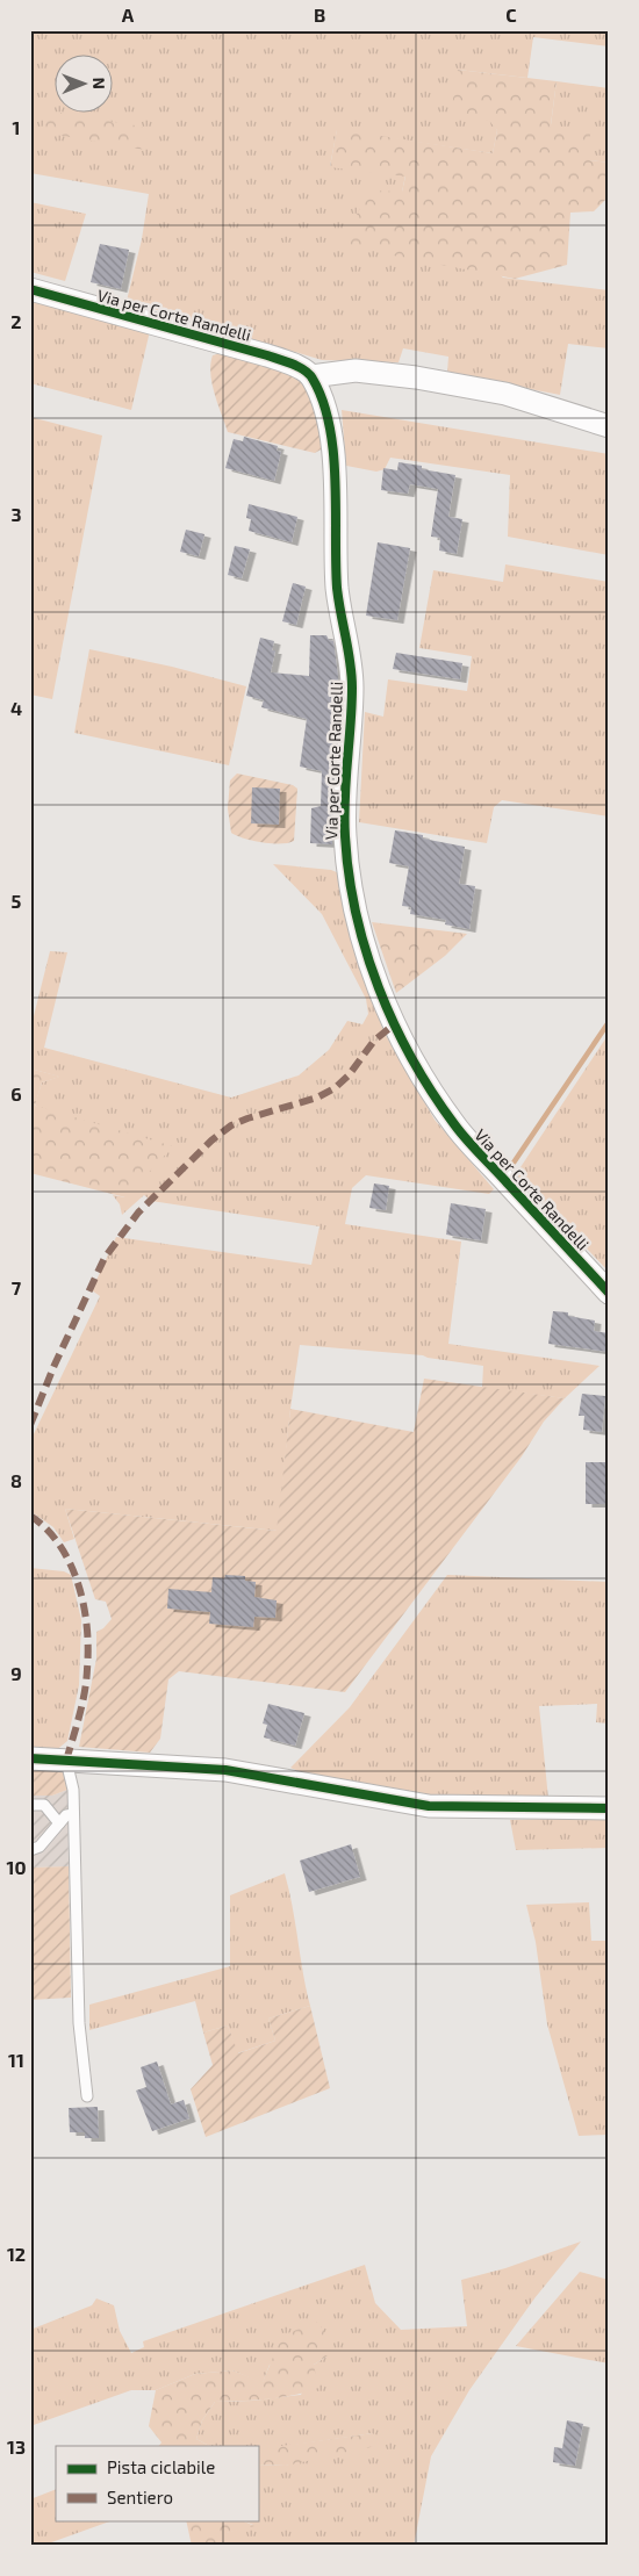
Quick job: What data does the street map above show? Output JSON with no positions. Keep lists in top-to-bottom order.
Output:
{
  "streets": {
    "street": ["Via per Corte Randelli"]
  },
  "legend": ["Pista ciclabile", "Sentiero"],
  "north": "right",
  "grid": {
    "columns": ["A", "B", "C"],
    "rows": [
      "1",
      "2",
      "3",
      "4",
      "5",
      "6",
      "7",
      "8",
      "9",
      "10",
      "11",
      "12",
      "13"
    ]
  }
}
